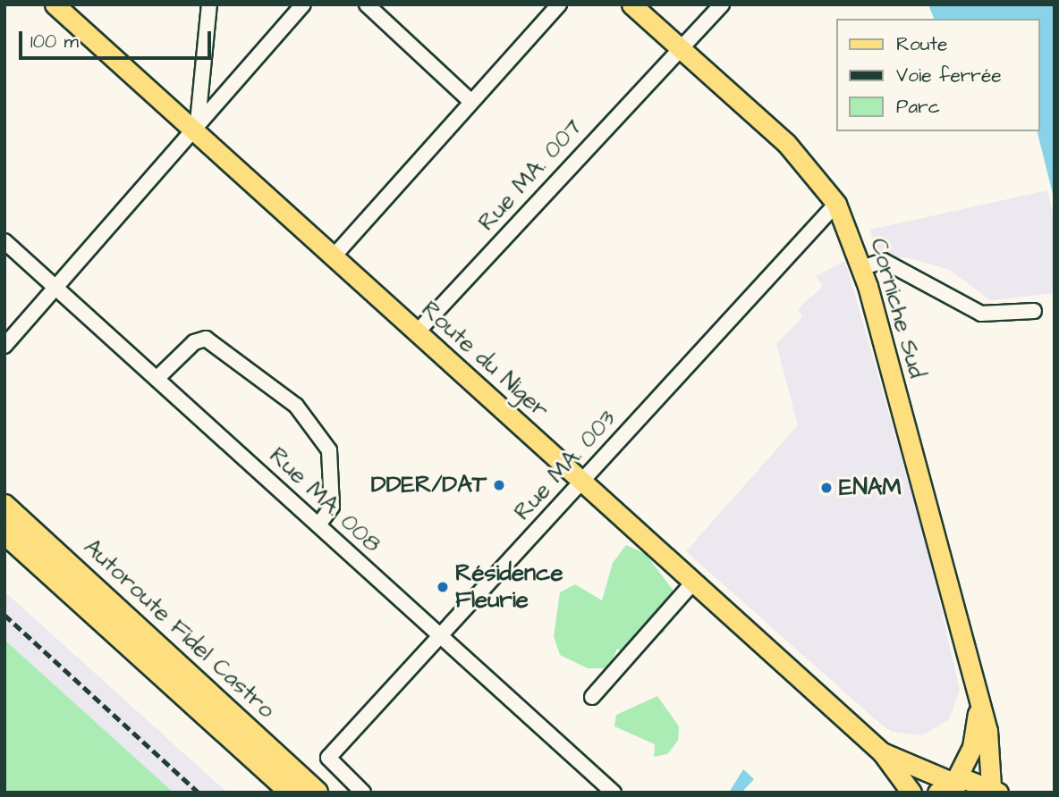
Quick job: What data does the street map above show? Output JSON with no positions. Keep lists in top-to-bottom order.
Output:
{
  "streets": {
    "highway": ["Autoroute Fidel Castro"],
    "main road": ["Corniche Sud", "Route du Niger"],
    "street": ["Rue MA. 007", "Rue MA. 003", "Rue MA. 008"]
  },
  "crossings": [
    ["Rue MA. 007", "Corniche Sud"],
    ["Rue MA. 007", "Route du Niger"],
    ["Corniche Sud", "Route du Niger"],
    ["Corniche Sud", "Rue MA. 003"],
    ["Route du Niger", "Rue MA. 003"],
    ["Rue MA. 003", "Rue MA. 008"]
  ],
  "places": ["DDER/DAT", "ENAM", "Résidence Fleurie"],
  "legend": ["Route", "Voie ferrée", "Parc"],
  "scale_bar": "100 m"
}
